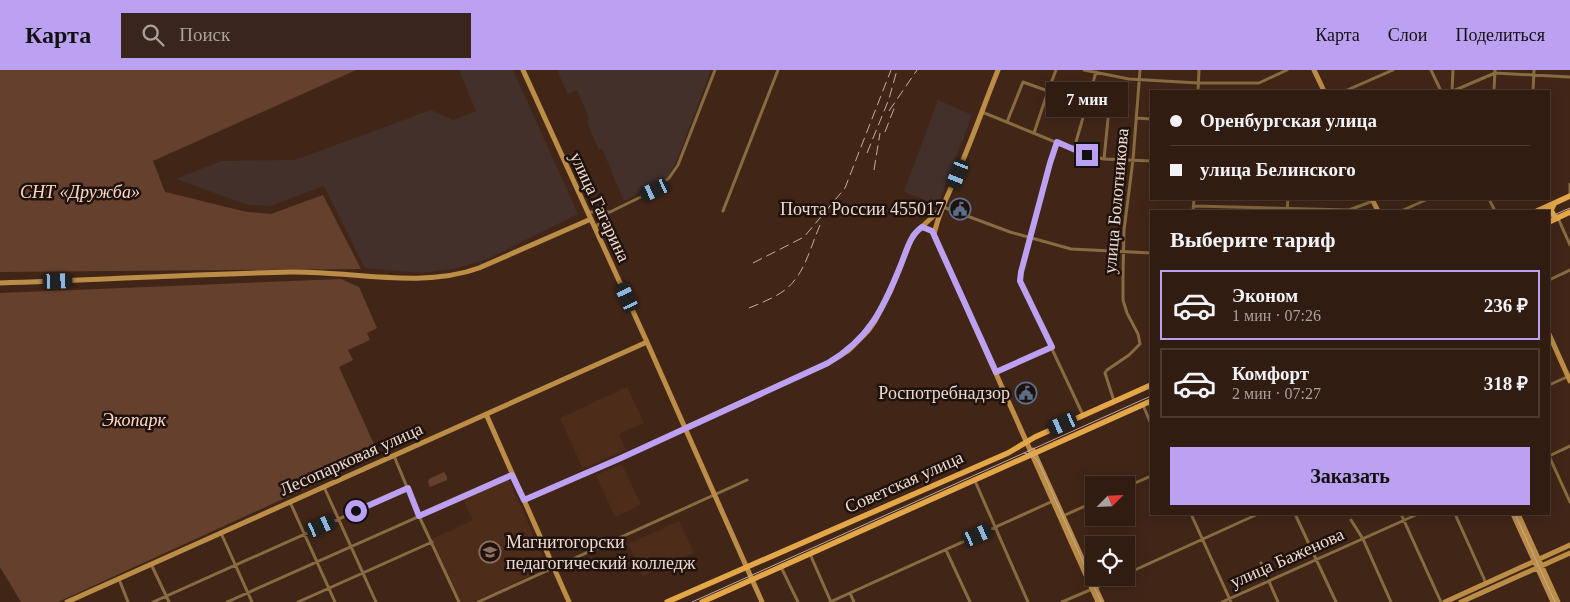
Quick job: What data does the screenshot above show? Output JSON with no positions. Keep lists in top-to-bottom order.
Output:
{
  "streets": {
    "main road": ["улица Гагарина", "Лесопарковая улица", "Советская улица"],
    "street": ["улица Болотникова", "улица Баженова"]
  },
  "crossings": [
    ["улица Болотникова", "Советская улица"],
    ["улица Гагарина", "Лесопарковая улица"],
    ["улица Гагарина", "Советская улица"]
  ],
  "parks": ["СНТ «Дружба»", "Экопарк"],
  "places": {
    "public building": ["Почта России 455017", "Роспотребнадзор"],
    "school or university": ["Магнитогорски педагогический колледж"]
  },
  "north": "top right",
  "page": {
    "header": "Карта",
    "search": "Поиск",
    "nav": ["Карта", "Слои", "Поделиться"],
    "bubble": "7 мин",
    "banner": ["Оренбургская улица", "улица Белинского"],
    "heading": "Выберите тариф",
    "list": [
      {
        "name": "Эконом",
        "note": "1 мин · 07:26",
        "value": "236 ₽"
      },
      {
        "name": "Комфорт",
        "note": "2 мин · 07:27",
        "value": "318 ₽"
      }
    ],
    "buttons": "Заказать"
  }
}
